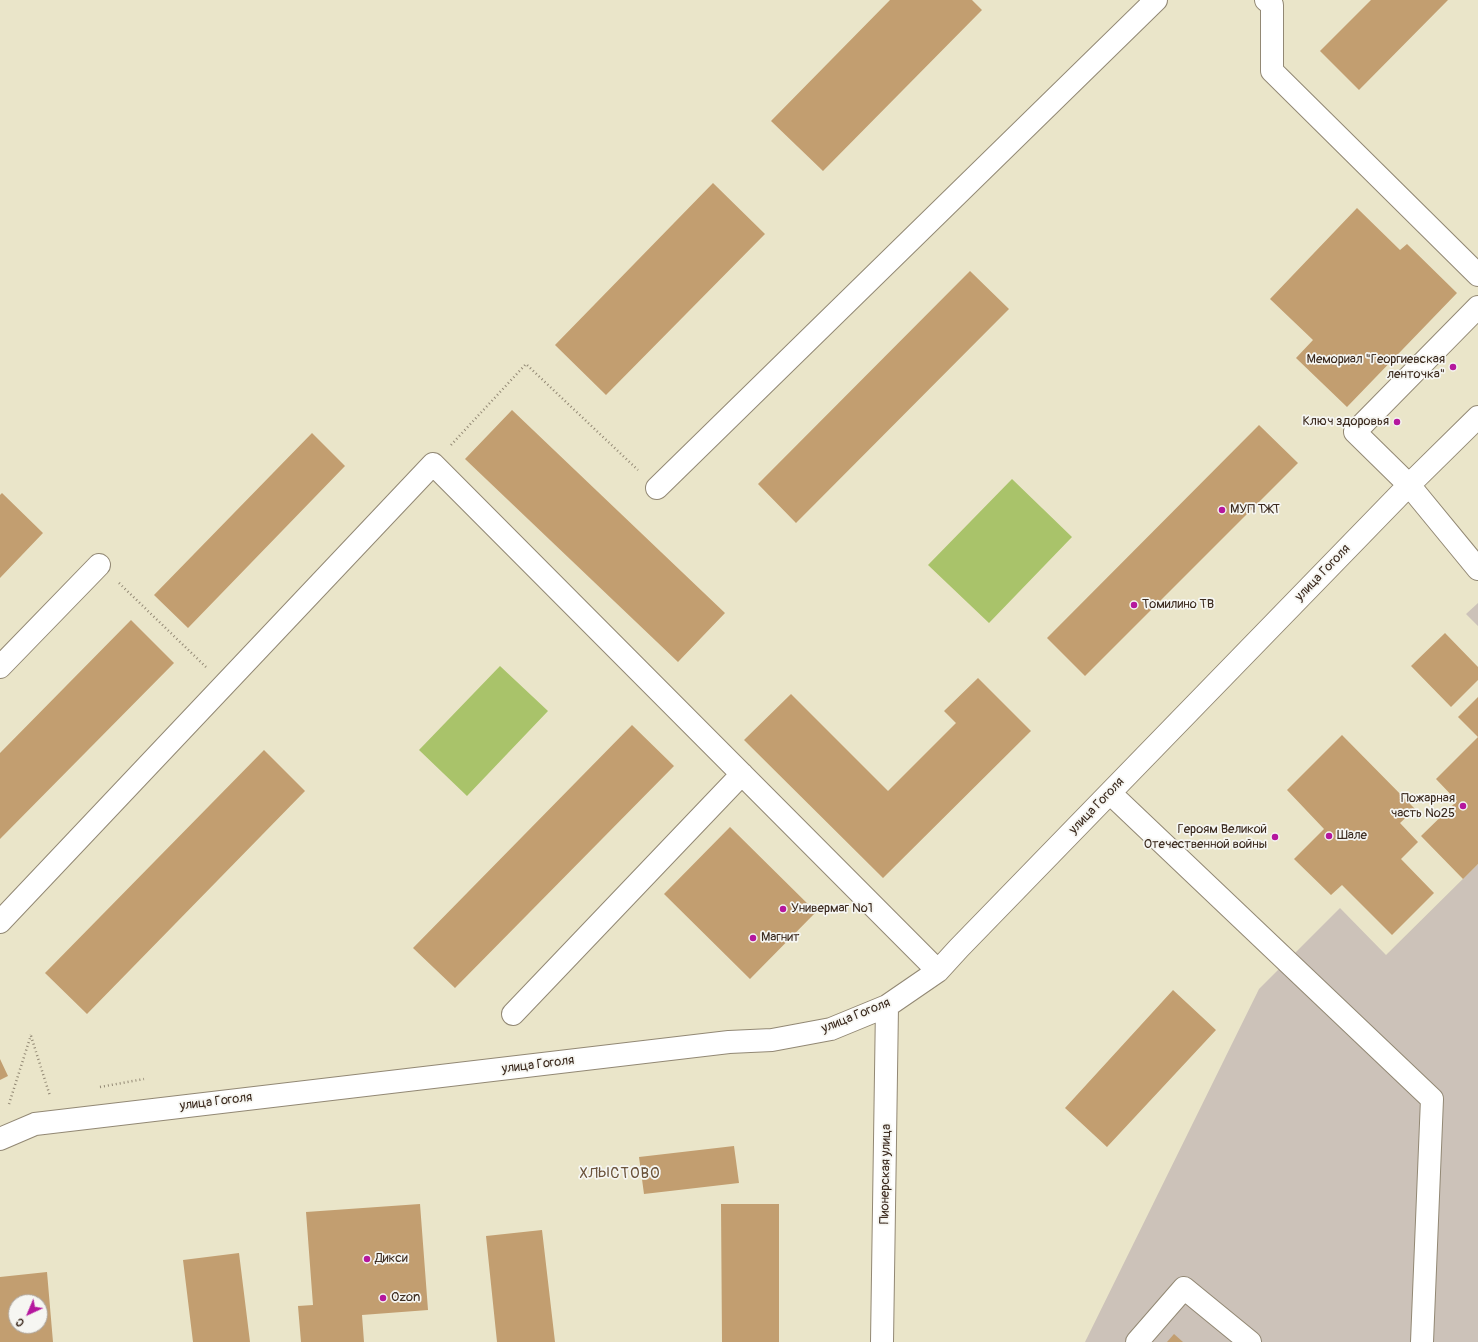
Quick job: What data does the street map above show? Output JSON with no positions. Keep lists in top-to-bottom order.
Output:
{
  "streets": {
    "street": ["улица Гоголя", "Пионерская улица"]
  },
  "crossings": [
    ["улица Гоголя", "Пионерская улица"]
  ],
  "districts": ["ХЛЫСТОВО"],
  "places": [
    "Мемориал \"Георгиевская ленточка\"",
    "Ключ здоровья",
    "МУП ТЖТ",
    "Томилино ТВ",
    "Пожарная часть №25",
    "Шале",
    "Героям Великой Отечественной войны",
    "Универмаг №1",
    "Магнит",
    "Дикси",
    "Ozon"
  ],
  "north": "bottom left"
}
